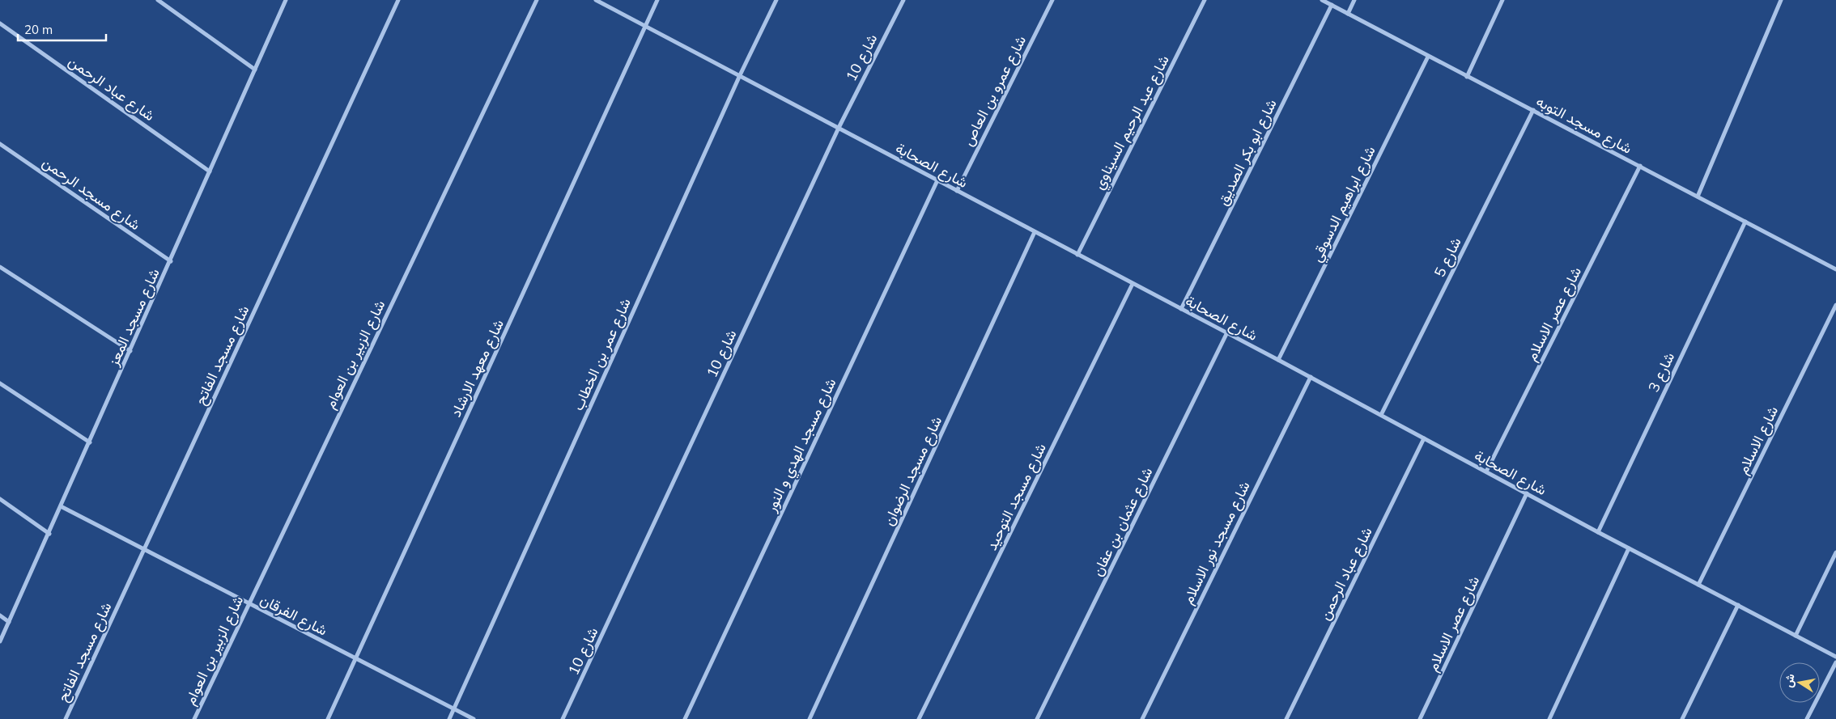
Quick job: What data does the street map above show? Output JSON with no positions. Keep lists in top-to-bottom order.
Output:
{
  "streets": {
    "street": [
      "شارع 10",
      "شارع عباد الرحمن",
      "شارع عمرو بن العاص",
      "شارع عبد الرحيم السيناوي",
      "شارع مسجد التوبه",
      "شارع ابو بكر الصديق",
      "شارع الصحابة",
      "شارع مسجد الرحمن",
      "شارع ابراهيم الدسوقي",
      "شارع 5",
      "شارع عصر الاسلام",
      "شارع مسجد المعز",
      "شارع الزبير بن العوام",
      "شارع عمر بن الخطاب",
      "شارع مسجد الفاتح",
      "شارع معهد الارشاد",
      "شارع 3",
      "شارع الاسلام",
      "شارع مسجد الهدي و النور",
      "شارع مسجد الرضوان",
      "شارع مسجد التوحيد",
      "شارع عثمان بن عفان",
      "شارع مسجد نور الاسلام",
      "شارع الفرقان"
    ]
  },
  "crossings": [
    ["شارع 10", "شارع الصحابة"],
    ["شارع عباد الرحمن", "شارع الصحابة"],
    ["شارع عباد الرحمن", "شارع مسجد المعز"],
    ["شارع عمرو بن العاص", "شارع الصحابة"],
    ["شارع عبد الرحيم السيناوي", "شارع الصحابة"],
    ["شارع مسجد التوبه", "شارع ابو بكر الصديق"],
    ["شارع مسجد التوبه", "شارع ابراهيم الدسوقي"],
    ["شارع مسجد التوبه", "شارع 5"],
    ["شارع مسجد التوبه", "شارع عصر الاسلام"],
    ["شارع مسجد التوبه", "شارع 3"],
    ["شارع ابو بكر الصديق", "شارع الصحابة"],
    ["شارع الصحابة", "شارع ابراهيم الدسوقي"],
    ["شارع الصحابة", "شارع 5"],
    ["شارع الصحابة", "شارع عصر الاسلام"],
    ["شارع الصحابة", "شارع عمر بن الخطاب"],
    ["شارع الصحابة", "شارع معهد الارشاد"],
    ["شارع الصحابة", "شارع 3"],
    ["شارع الصحابة", "شارع الاسلام"],
    ["شارع الصحابة", "شارع مسجد الهدي و النور"],
    ["شارع الصحابة", "شارع مسجد الرضوان"],
    ["شارع الصحابة", "شارع مسجد التوحيد"],
    ["شارع الصحابة", "شارع عثمان بن عفان"],
    ["شارع الصحابة", "شارع مسجد نور الاسلام"],
    ["شارع مسجد الرحمن", "شارع مسجد المعز"],
    ["شارع مسجد المعز", "شارع الفرقان"],
    ["شارع الزبير بن العوام", "شارع الفرقان"],
    ["شارع عمر بن الخطاب", "شارع الفرقان"],
    ["شارع مسجد الفاتح", "شارع الفرقان"],
    ["شارع معهد الارشاد", "شارع الفرقان"]
  ],
  "scale_bar": "20 m",
  "north": "left"
}
